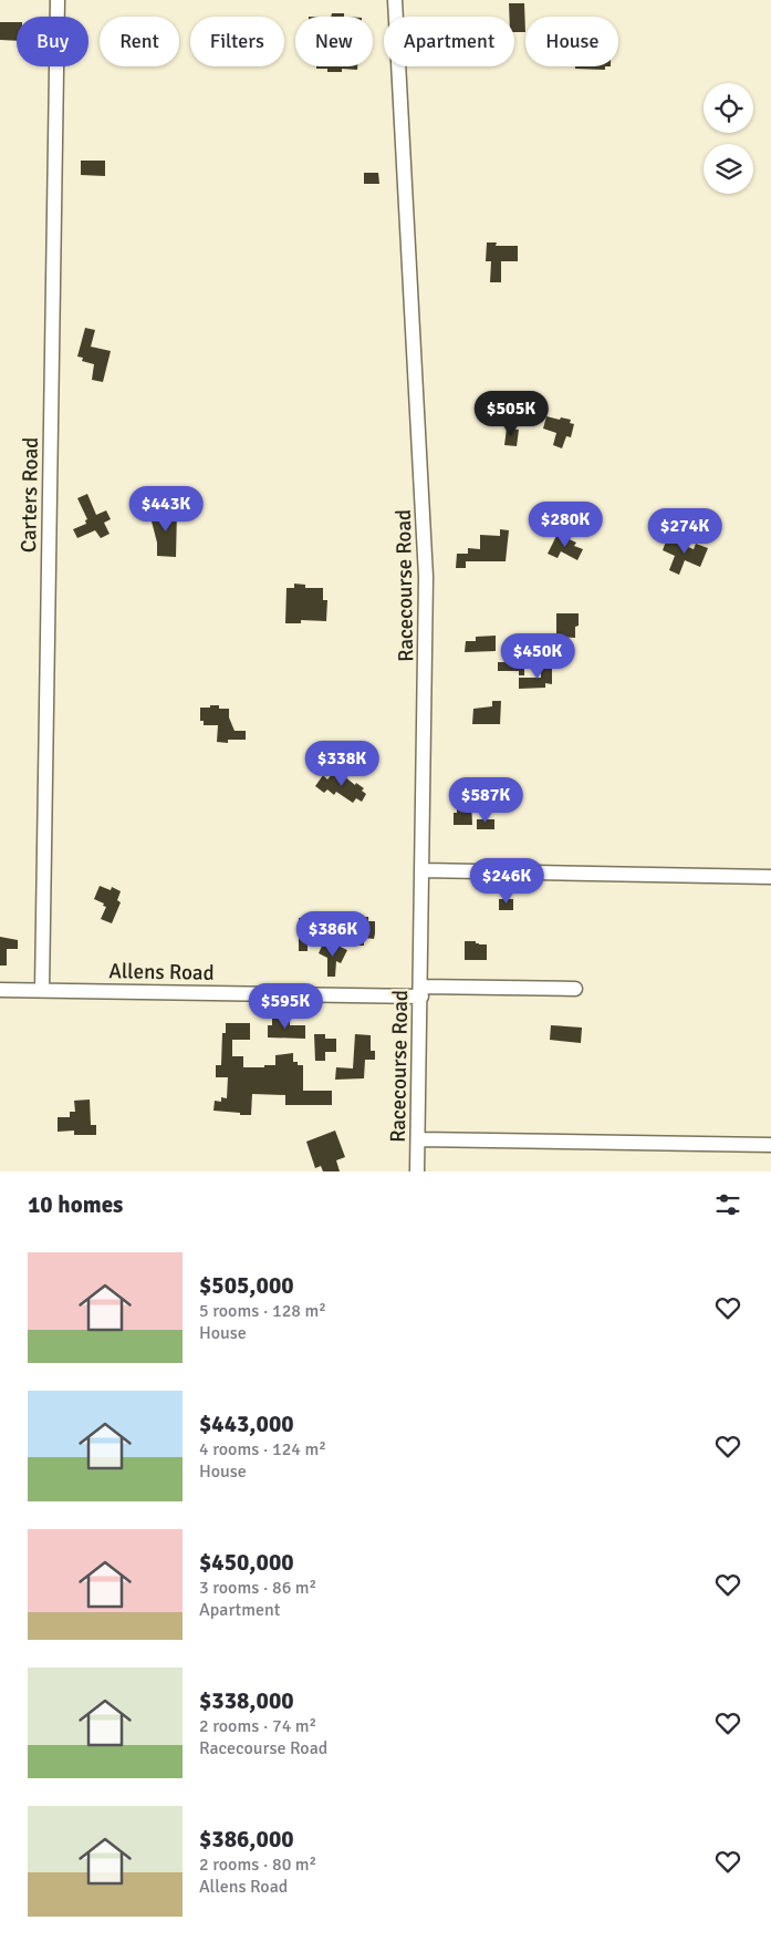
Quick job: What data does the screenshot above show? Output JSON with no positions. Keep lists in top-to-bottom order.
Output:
{
  "streets": {
    "street": ["Carters Road", "Racecourse Road", "Allens Road"]
  },
  "crossings": [
    ["Carters Road", "Allens Road"],
    ["Racecourse Road", "Allens Road"]
  ],
  "page": {
    "chip": [
      "Buy",
      "Rent",
      "Filters",
      "New",
      "Apartment",
      "House"
    ],
    "price": [
      "$505K",
      "$443K",
      "$280K",
      "$274K",
      "$450K",
      "$338K",
      "$587K",
      "$246K",
      "$386K",
      "$595K"
    ],
    "heading": "10 homes",
    "list": [
      {
        "name": "$505,000",
        "note": "5 rooms · 128 m² · House"
      },
      {
        "name": "$443,000",
        "note": "4 rooms · 124 m² · House"
      },
      {
        "name": "$450,000",
        "note": "3 rooms · 86 m² · Apartment"
      },
      {
        "name": "$338,000",
        "note": "2 rooms · 74 m² · Racecourse Road"
      },
      {
        "name": "$386,000",
        "note": "2 rooms · 80 m² · Allens Road"
      }
    ]
  }
}
